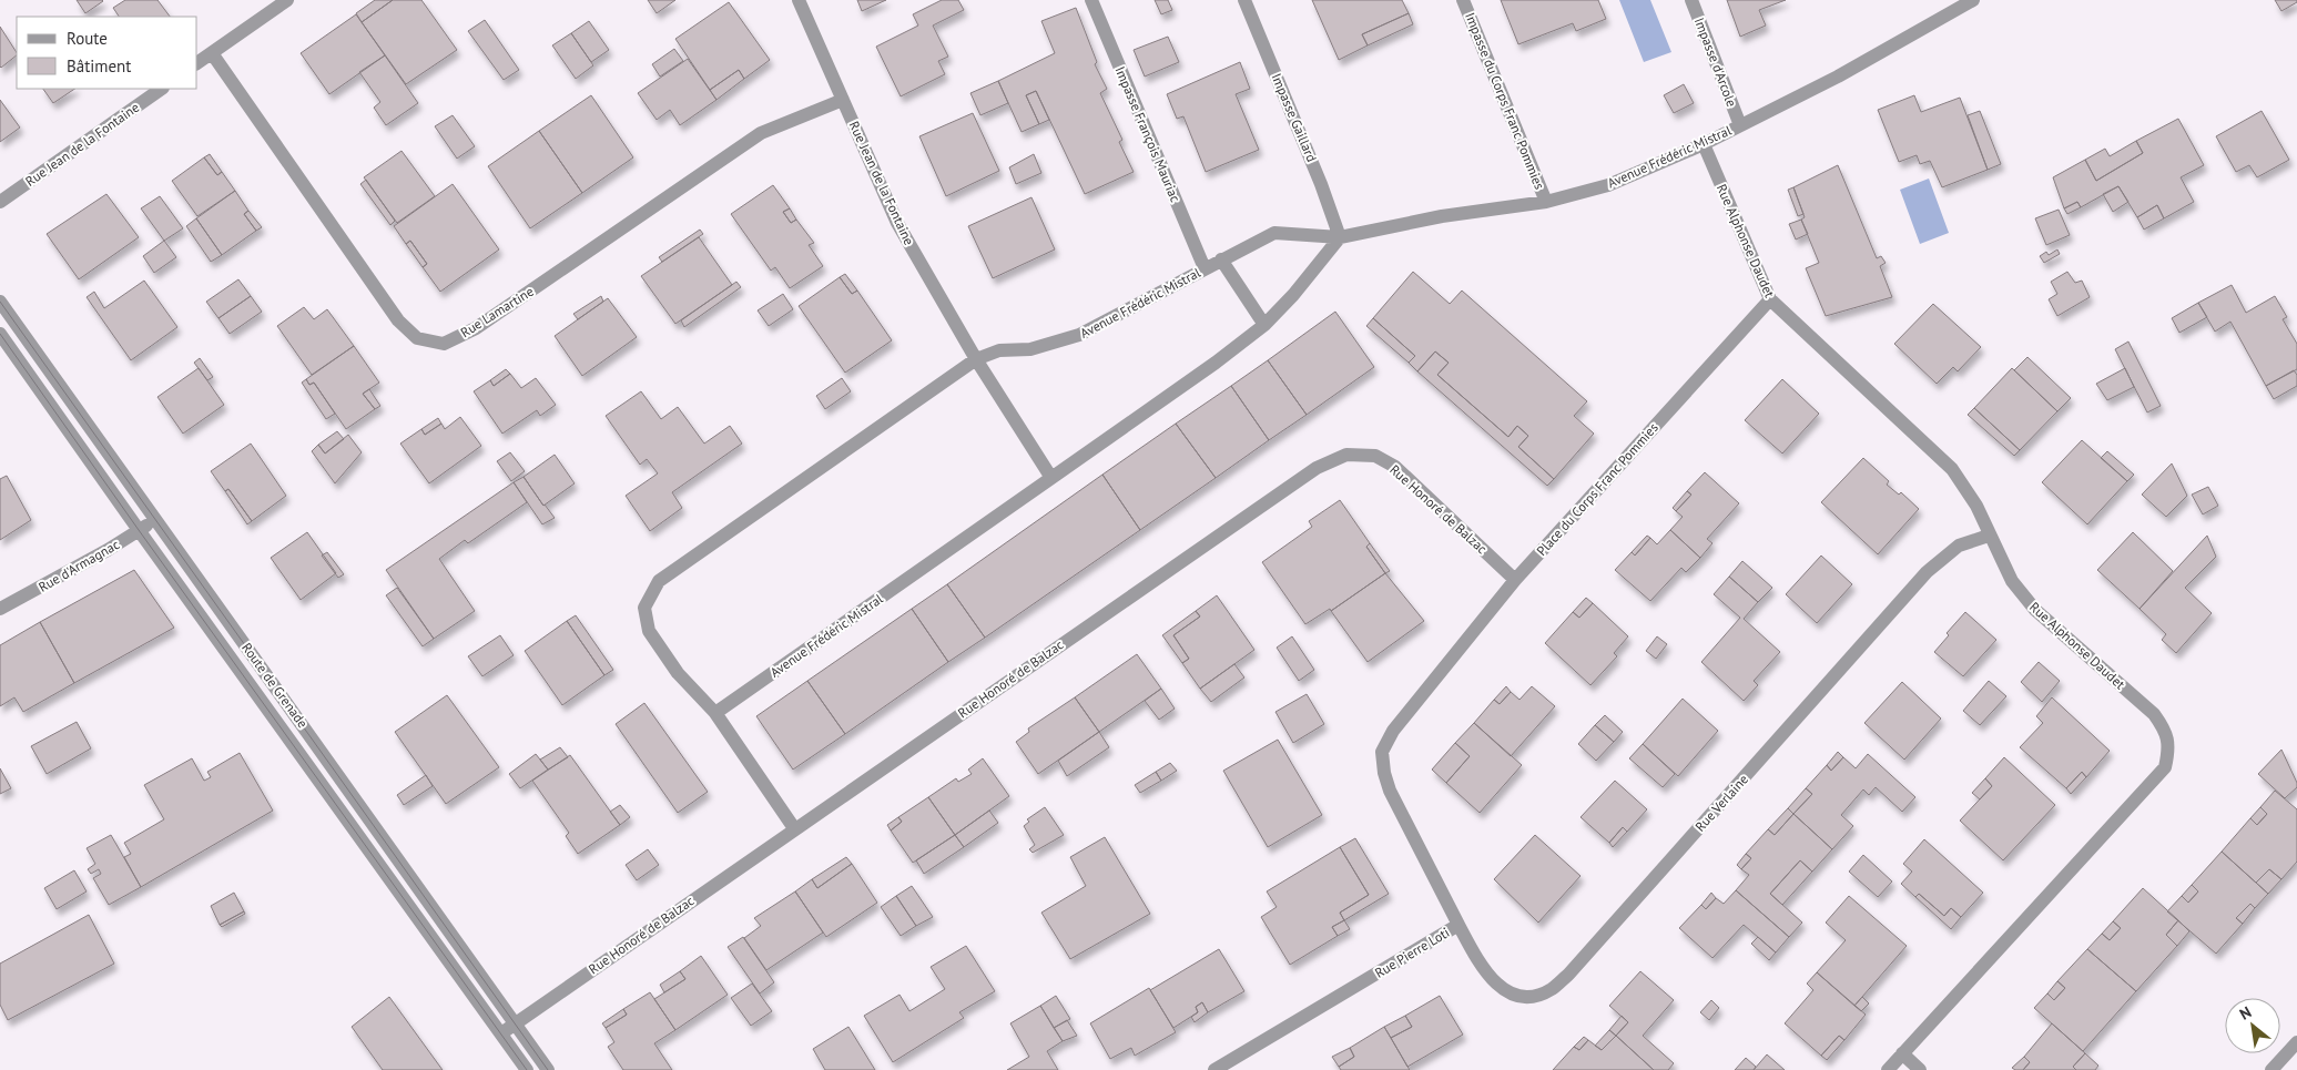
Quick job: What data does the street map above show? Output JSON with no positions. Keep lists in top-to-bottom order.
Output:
{
  "streets": {
    "street": [
      "Impasse d'Arcole",
      "Impasse du Corps Franc Pommies",
      "Impasse Gaillard",
      "Impasse François Mauriac",
      "Rue Jean de la Fontaine",
      "Avenue Frédéric Mistral",
      "Rue Alphonse Daudet",
      "Rue Lamartine",
      "Place du Corps Franc Pommies",
      "Rue Honoré de Balzac",
      "Rue d'Armagnac",
      "Route de Grenade",
      "Rue Verlaine",
      "Rue Pierre Loti"
    ]
  },
  "crossings": [
    ["Impasse d'Arcole", "Avenue Frédéric Mistral"],
    ["Impasse du Corps Franc Pommies", "Avenue Frédéric Mistral"],
    ["Impasse Gaillard", "Avenue Frédéric Mistral"],
    ["Impasse François Mauriac", "Avenue Frédéric Mistral"],
    ["Rue Jean de la Fontaine", "Avenue Frédéric Mistral"],
    ["Rue Jean de la Fontaine", "Rue Lamartine"],
    ["Avenue Frédéric Mistral", "Rue Alphonse Daudet"],
    ["Rue Alphonse Daudet", "Place du Corps Franc Pommies"],
    ["Rue Alphonse Daudet", "Rue Verlaine"],
    ["Place du Corps Franc Pommies", "Rue Honoré de Balzac"],
    ["Place du Corps Franc Pommies", "Rue Pierre Loti"],
    ["Rue Honoré de Balzac", "Route de Grenade"],
    ["Rue d'Armagnac", "Route de Grenade"],
    ["Rue Verlaine", "Rue Pierre Loti"]
  ],
  "legend": ["Route", "Bâtiment"],
  "north": "top left"
}
